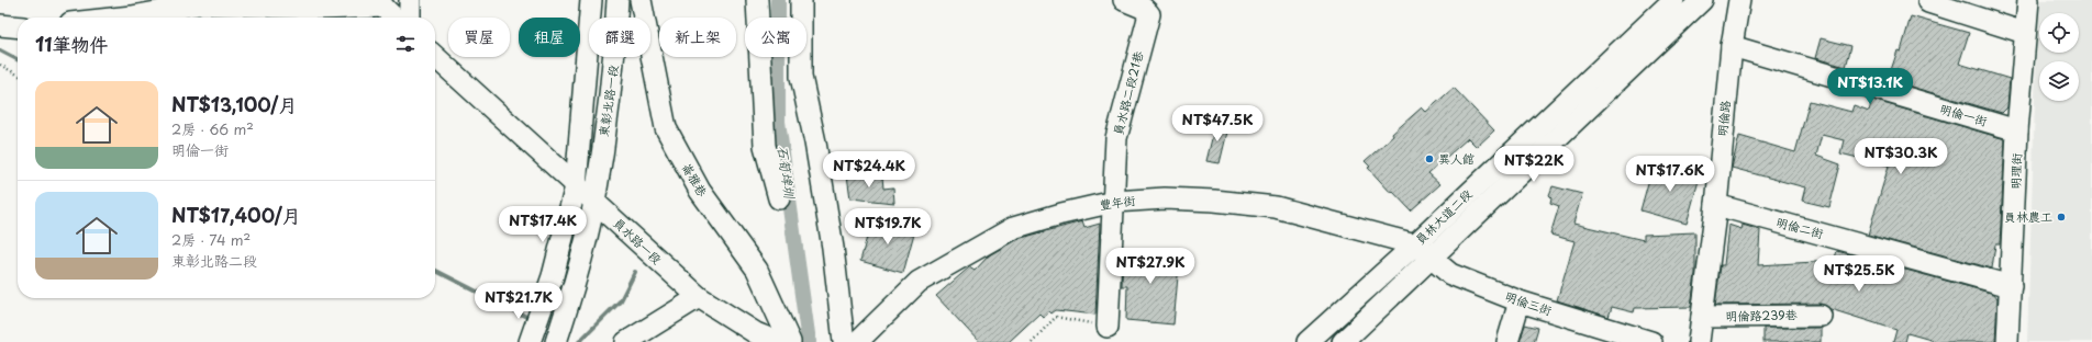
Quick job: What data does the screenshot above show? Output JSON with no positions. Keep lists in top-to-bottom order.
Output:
{
  "streets": {
    "street": [
      "員水路二段21巷",
      "東彰北路一段",
      "明倫一街",
      "明倫路",
      "明理街",
      "崙雅巷",
      "豐年街",
      "員林大道二段",
      "明倫二街",
      "員水路一段",
      "明倫三街",
      "明倫路239巷"
    ]
  },
  "crossings": [
    ["員水路二段21巷", "豐年街"],
    ["東彰北路一段", "員水路一段"],
    ["明倫一街", "明倫路"],
    ["明倫一街", "明理街"],
    ["明倫路", "明倫二街"],
    ["明倫路", "明倫路239巷"],
    ["明理街", "明倫二街"],
    ["豐年街", "員林大道二段"],
    ["豐年街", "明倫三街"],
    ["員林大道二段", "明倫三街"]
  ],
  "water": ["石筍埤圳"],
  "places": ["異人館", "員林農工"],
  "page": {
    "chip": [
      "買屋",
      "租屋",
      "篩選",
      "新上架",
      "公寓"
    ],
    "heading": "11筆物件",
    "price": [
      "NT$13.1K",
      "NT$47.5K",
      "NT$30.3K",
      "NT$22K",
      "NT$24.4K",
      "NT$17.6K",
      "NT$17.4K",
      "NT$19.7K",
      "NT$27.9K",
      "NT$25.5K",
      "NT$21.7K"
    ],
    "list": [
      {
        "name": "NT$13,100/月",
        "note": "2房 · 66 m² · 明倫一街"
      },
      {
        "name": "NT$17,400/月",
        "note": "2房 · 74 m² · 東彰北路二段"
      }
    ]
  }
}
